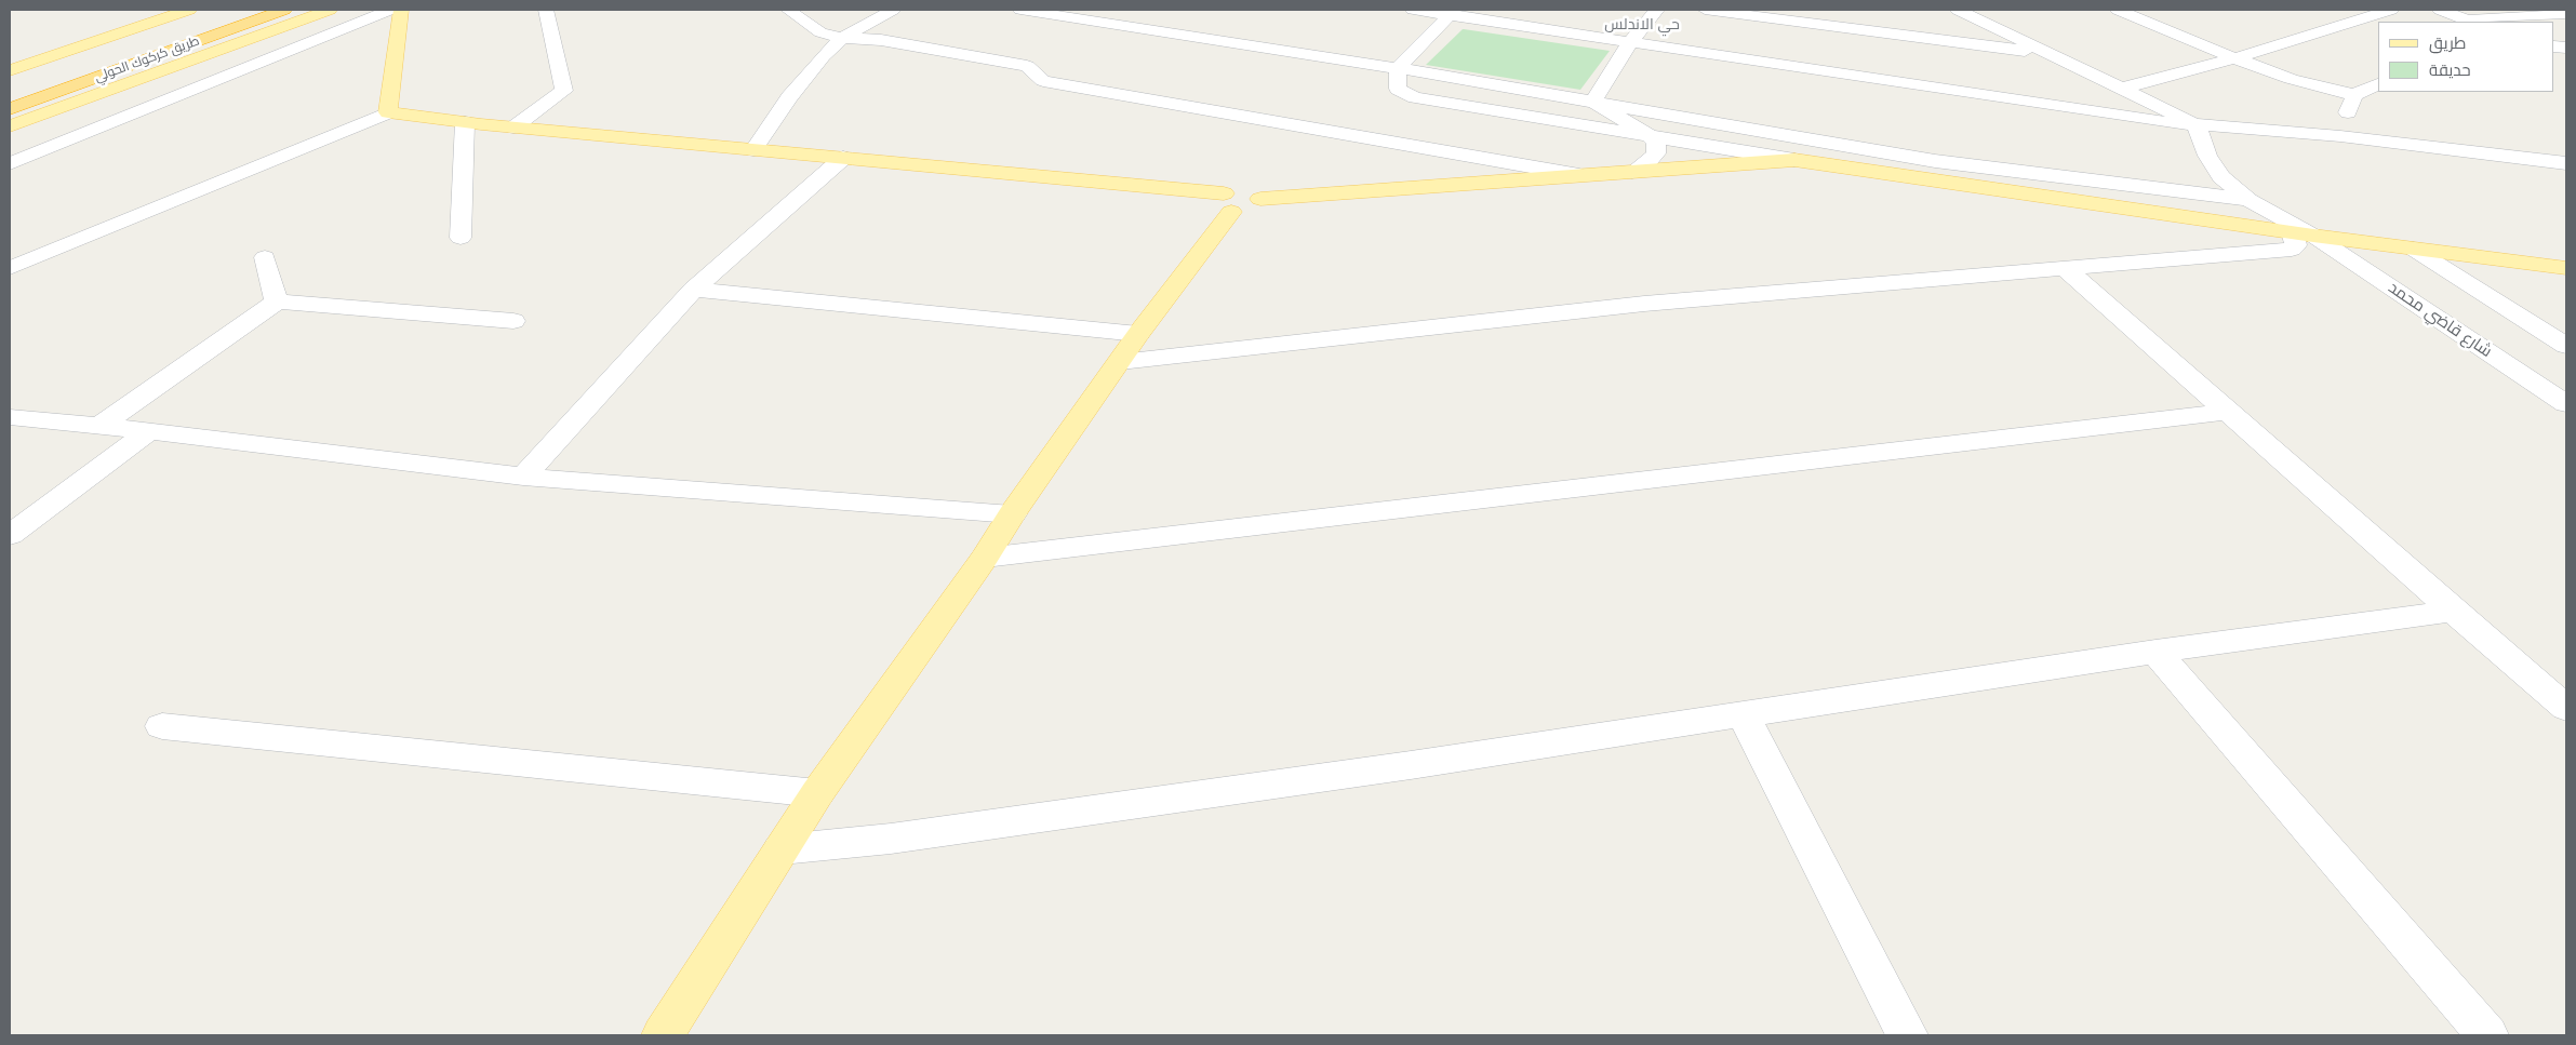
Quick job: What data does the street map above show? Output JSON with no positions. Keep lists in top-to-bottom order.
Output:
{
  "streets": {
    "highway": ["طريق كركوك الحولي"],
    "street": ["شارع قاضي محمد"]
  },
  "districts": ["حي الاندلس"],
  "legend": ["طريق", "حديقة"]
}
